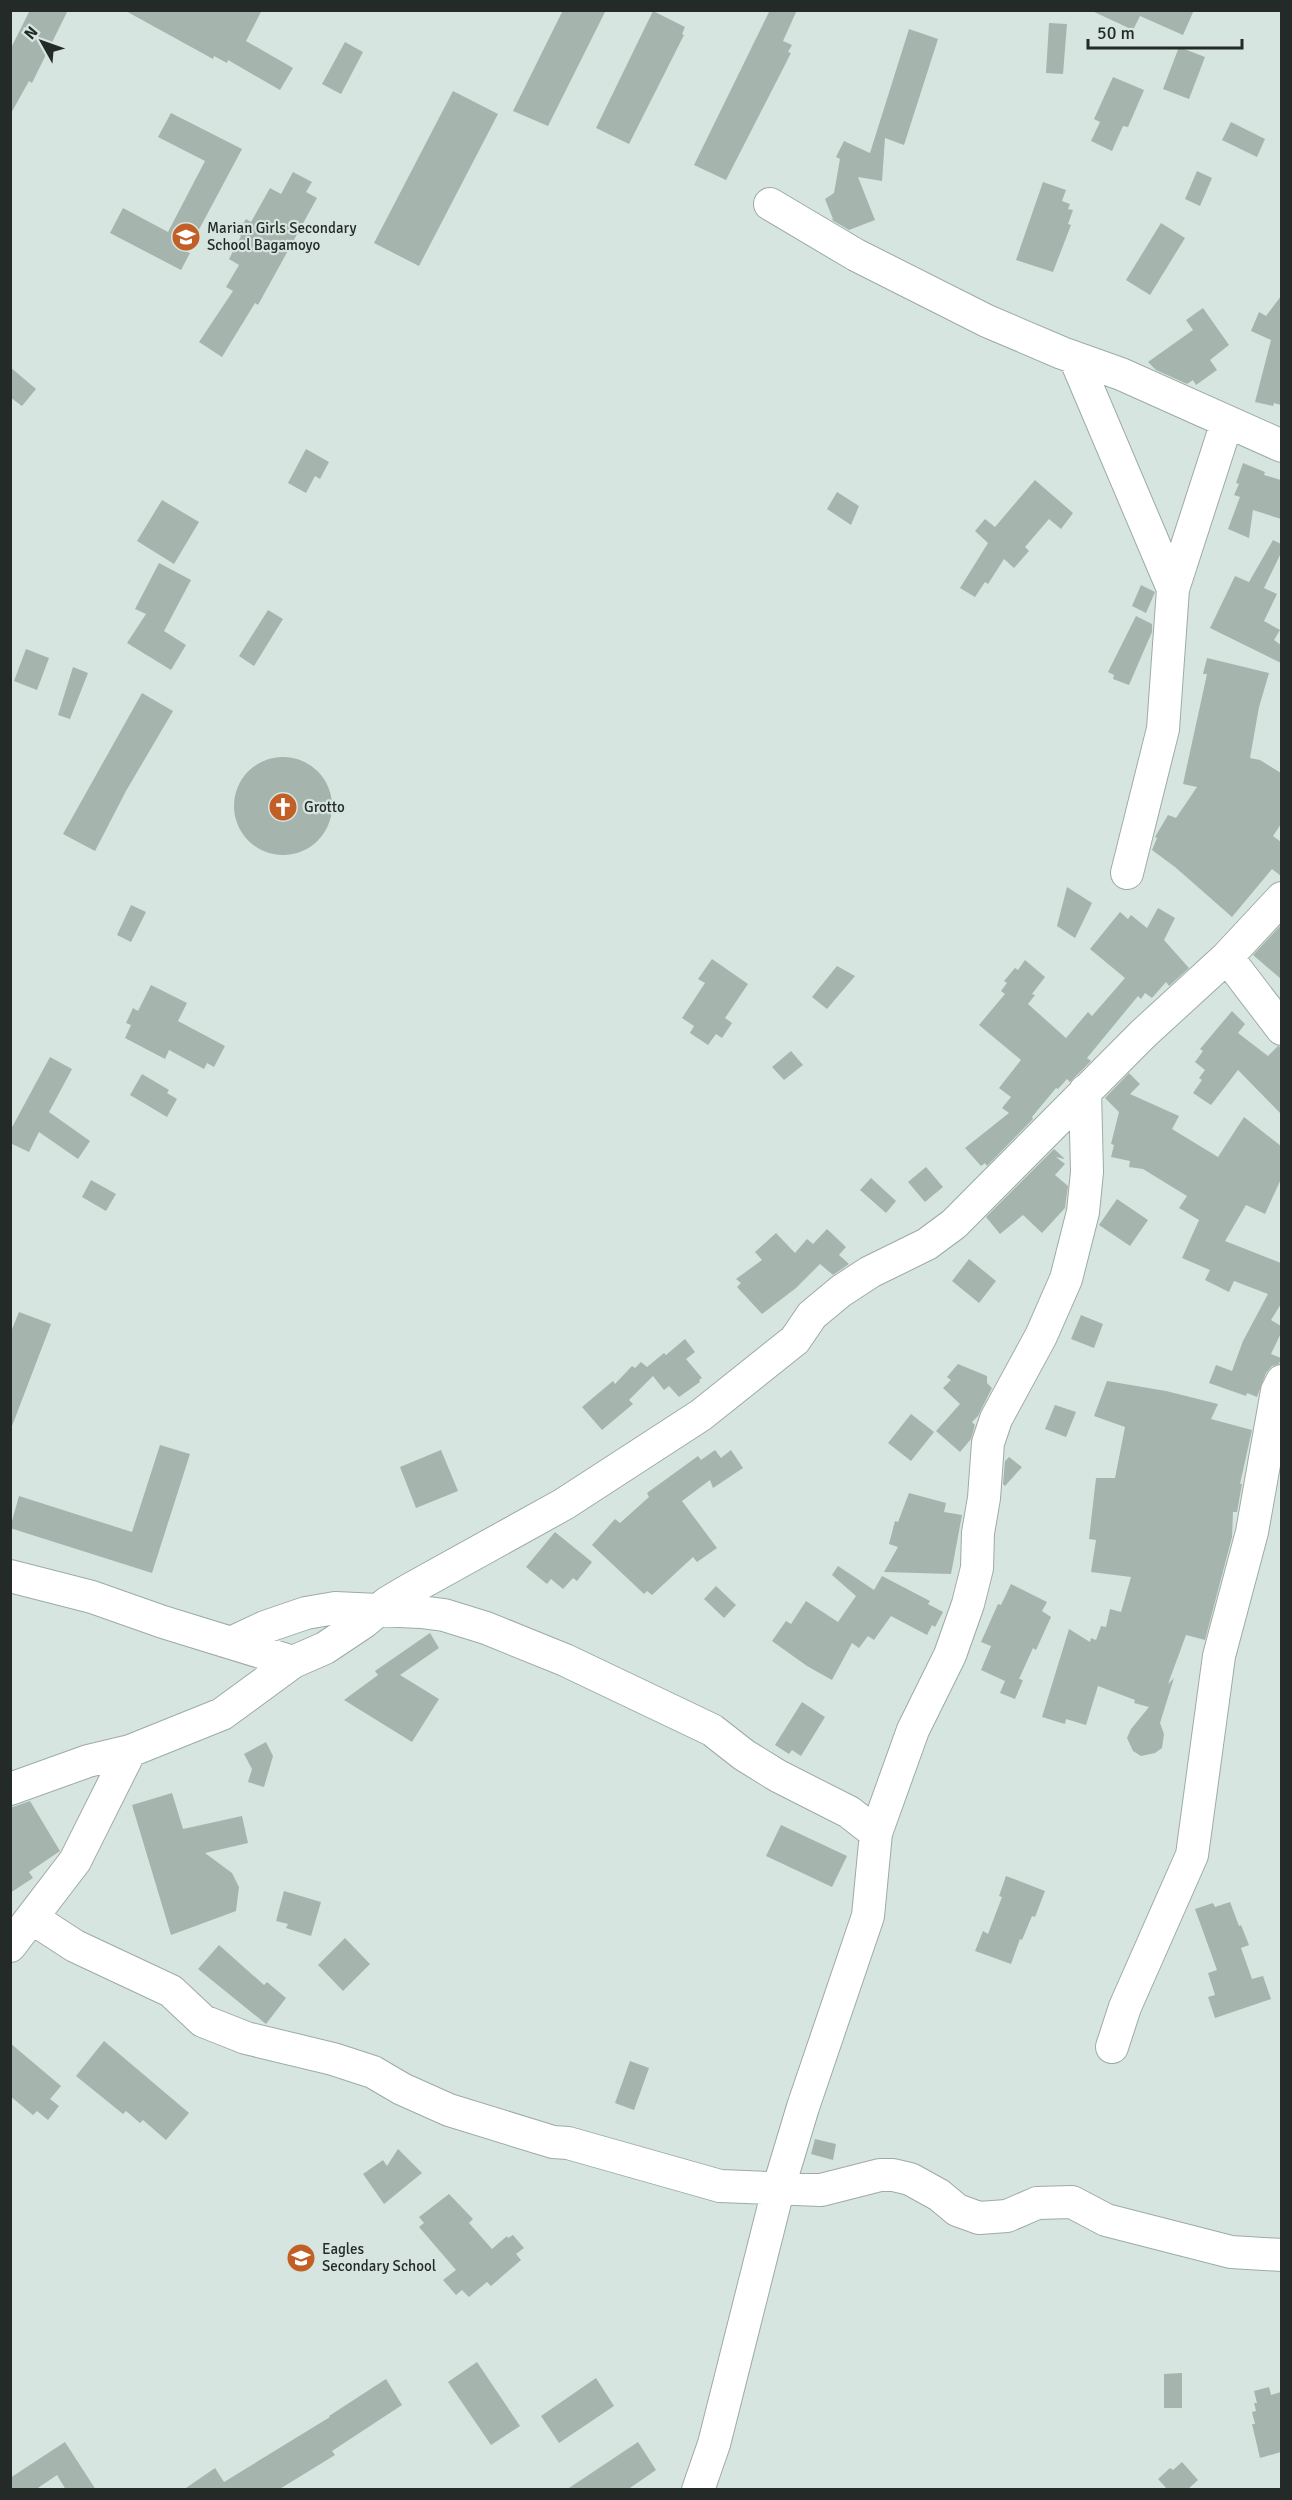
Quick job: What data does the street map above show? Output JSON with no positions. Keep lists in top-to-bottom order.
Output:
{
  "places": {
    "school or university": ["Marian Girls Secondary School Bagamoyo", "Eagles Secondary School"],
    "church": ["Grotto"]
  },
  "scale_bar": "50 m",
  "north": "top left"
}
